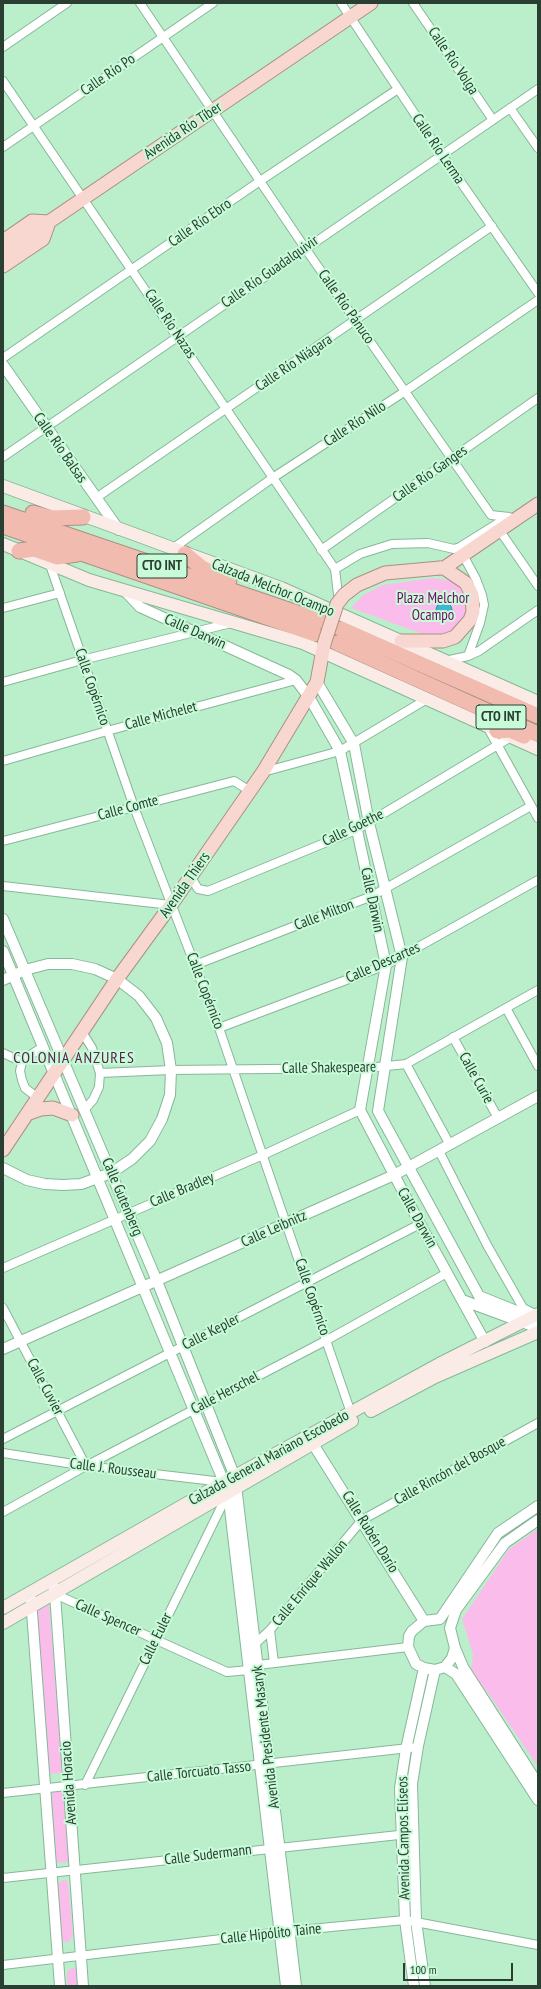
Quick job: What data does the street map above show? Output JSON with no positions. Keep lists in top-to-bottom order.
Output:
{
  "streets": {
    "highway": ["CTO INT"],
    "main road": [
      "Avenida Río Tíber",
      "Calzada Melchor Ocampo",
      "Avenida Thiers",
      "Calzada General Mariano Escobedo"
    ],
    "street": [
      "Calle Río Volga",
      "Calle Río Po",
      "Calle Río Lerma",
      "Calle Río Ebro",
      "Calle Río Guadalquivir",
      "Calle Río Pánuco",
      "Calle Río Nazas",
      "Calle Río Niágara",
      "Calle Río Nilo",
      "Calle Río Balsas",
      "Calle Río Ganges",
      "Calle Darwin",
      "Calle Copérnico",
      "Calle Michelet",
      "Calle Comte",
      "Calle Goethe",
      "Calle Milton",
      "Calle Descartes",
      "Calle Shakespeare",
      "Calle Curie",
      "Calle Bradley",
      "Calle Gutenberg",
      "Calle Leibnitz",
      "Calle Kepler",
      "Calle Cuvier",
      "Calle Herschel",
      "Calle J. Rousseau",
      "Calle Rincón del Bosque",
      "Calle Rubén Darío",
      "Calle Enrique Wallon",
      "Calle Spencer",
      "Calle Euler",
      "Avenida Presidente Masaryk",
      "Calle Torcuato Tasso",
      "Avenida Horacio",
      "Avenida Campos Elíseos",
      "Calle Sudermann",
      "Calle Hipólito Taine"
    ]
  },
  "crossings": [
    ["Calle Río Volga", "Calle Río Guadalquivir"],
    ["Calle Río Po", "Calle Río Pánuco"],
    ["Calle Río Po", "Calle Río Nazas"],
    ["Avenida Río Tíber", "Calle Río Lerma"],
    ["Avenida Río Tíber", "Calle Río Pánuco"],
    ["Avenida Río Tíber", "Calle Río Nazas"],
    ["Calle Río Lerma", "Calle Río Ebro"],
    ["Calle Río Lerma", "Calle Río Guadalquivir"],
    ["Calle Río Lerma", "Calle Río Niágara"],
    ["Calle Río Ebro", "Calle Río Pánuco"],
    ["Calle Río Ebro", "Calle Río Nazas"],
    ["Calle Río Guadalquivir", "Calle Río Pánuco"],
    ["Calle Río Guadalquivir", "Calle Río Nazas"],
    ["Calle Río Guadalquivir", "Calle Río Balsas"],
    ["Calle Río Pánuco", "Calle Río Niágara"],
    ["Calle Río Pánuco", "Calle Río Nilo"],
    ["Calle Río Pánuco", "Calle Río Ganges"],
    ["Calle Río Nazas", "Calle Río Niágara"],
    ["Calle Río Nazas", "Calle Río Nilo"],
    ["Calle Río Nazas", "Calle Río Ganges"],
    ["Calle Río Niágara", "Calle Río Balsas"],
    ["Calle Río Nilo", "Calzada Melchor Ocampo"],
    ["Calle Río Balsas", "Calzada Melchor Ocampo"],
    ["CTO INT", "Calle Darwin"],
    ["CTO INT", "Calle Copérnico"],
    ["CTO INT", "Calle Goethe"],
    ["CTO INT", "Avenida Thiers"],
    ["Calzada Melchor Ocampo", "Avenida Thiers"],
    ["Calle Darwin", "Calle Michelet"],
    ["Calle Darwin", "Calle Goethe"],
    ["Calle Darwin", "Avenida Thiers"],
    ["Calle Darwin", "Calle Milton"],
    ["Calle Darwin", "Calle Descartes"],
    ["Calle Darwin", "Calle Shakespeare"],
    ["Calle Darwin", "Calle Bradley"],
    ["Calle Darwin", "Calle Leibnitz"],
    ["Calle Darwin", "Calle Kepler"],
    ["Calle Darwin", "Calle Herschel"],
    ["Calle Darwin", "Calzada General Mariano Escobedo"],
    ["Calle Copérnico", "Calle Michelet"],
    ["Calle Copérnico", "Calle Comte"],
    ["Calle Copérnico", "Avenida Thiers"],
    ["Calle Copérnico", "Calle Milton"],
    ["Calle Copérnico", "Calle Descartes"],
    ["Calle Copérnico", "Calle Shakespeare"],
    ["Calle Copérnico", "Calle Bradley"],
    ["Calle Copérnico", "Calle Leibnitz"],
    ["Calle Copérnico", "Calle Kepler"],
    ["Calle Copérnico", "Calle Herschel"],
    ["Calle Copérnico", "Calzada General Mariano Escobedo"],
    ["Calle Comte", "Avenida Thiers"],
    ["Calle Goethe", "Avenida Thiers"],
    ["Avenida Thiers", "Calle Gutenberg"],
    ["Calle Shakespeare", "Calle Curie"],
    ["Calle Curie", "Calle Leibnitz"],
    ["Calle Bradley", "Calle Gutenberg"],
    ["Calle Gutenberg", "Calle Leibnitz"],
    ["Calle Gutenberg", "Calle Kepler"],
    ["Calle Gutenberg", "Calle Herschel"],
    ["Calle Gutenberg", "Calzada General Mariano Escobedo"],
    ["Calle Gutenberg", "Calle J. Rousseau"],
    ["Calle Gutenberg", "Calle Euler"],
    ["Calle Gutenberg", "Avenida Presidente Masaryk"],
    ["Calle Leibnitz", "Calle Cuvier"],
    ["Calle Kepler", "Calle Cuvier"],
    ["Calle Cuvier", "Calle Herschel"],
    ["Calle Cuvier", "Calle J. Rousseau"],
    ["Calle Herschel", "Calle J. Rousseau"],
    ["Calzada General Mariano Escobedo", "Calle J. Rousseau"],
    ["Calzada General Mariano Escobedo", "Calle Rubén Darío"],
    ["Calzada General Mariano Escobedo", "Calle Spencer"],
    ["Calzada General Mariano Escobedo", "Calle Euler"],
    ["Calzada General Mariano Escobedo", "Avenida Presidente Masaryk"],
    ["Calzada General Mariano Escobedo", "Avenida Horacio"],
    ["Calle J. Rousseau", "Calle Euler"],
    ["Calle J. Rousseau", "Avenida Presidente Masaryk"],
    ["Calle Rincón del Bosque", "Calle Rubén Darío"],
    ["Calle Rincón del Bosque", "Calle Enrique Wallon"],
    ["Calle Rubén Darío", "Calle Enrique Wallon"],
    ["Calle Rubén Darío", "Calle Spencer"],
    ["Calle Rubén Darío", "Avenida Campos Elíseos"],
    ["Calle Enrique Wallon", "Avenida Presidente Masaryk"],
    ["Calle Spencer", "Calle Euler"],
    ["Calle Spencer", "Avenida Presidente Masaryk"],
    ["Calle Spencer", "Avenida Horacio"],
    ["Calle Spencer", "Avenida Campos Elíseos"],
    ["Calle Euler", "Avenida Presidente Masaryk"],
    ["Calle Euler", "Calle Torcuato Tasso"],
    ["Avenida Presidente Masaryk", "Calle Torcuato Tasso"],
    ["Avenida Presidente Masaryk", "Calle Sudermann"],
    ["Avenida Presidente Masaryk", "Calle Hipólito Taine"],
    ["Calle Torcuato Tasso", "Avenida Horacio"],
    ["Calle Torcuato Tasso", "Avenida Campos Elíseos"],
    ["Avenida Horacio", "Calle Sudermann"],
    ["Avenida Horacio", "Calle Hipólito Taine"],
    ["Avenida Campos Elíseos", "Calle Sudermann"],
    ["Avenida Campos Elíseos", "Calle Hipólito Taine"]
  ],
  "districts": ["COLONIA ANZURES"],
  "parks": ["Plaza Melchor Ocampo"],
  "scale_bar": "100 m"
}
